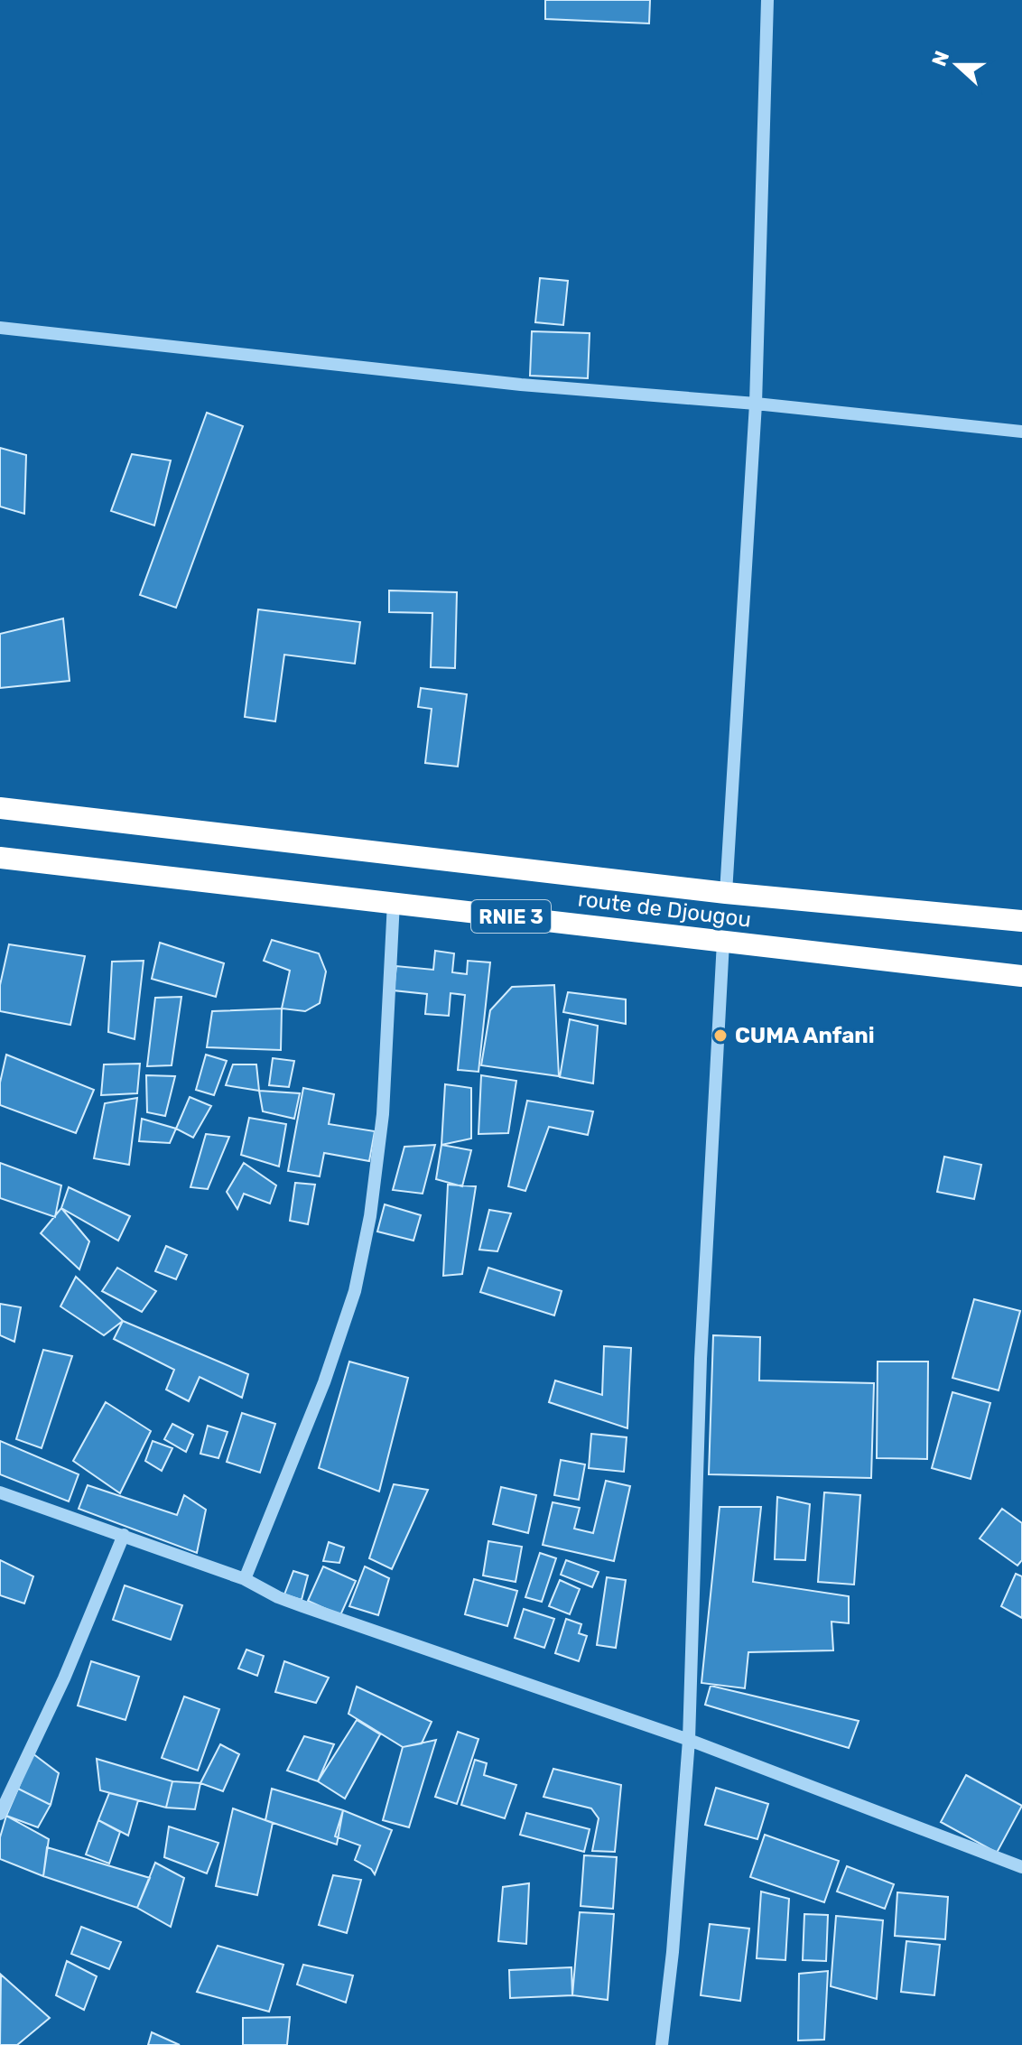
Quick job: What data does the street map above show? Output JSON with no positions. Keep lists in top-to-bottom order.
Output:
{
  "streets": {
    "highway": ["route de Djougou", "RNIE 3"]
  },
  "places": ["CUMA Anfani"],
  "north": "left"
}
